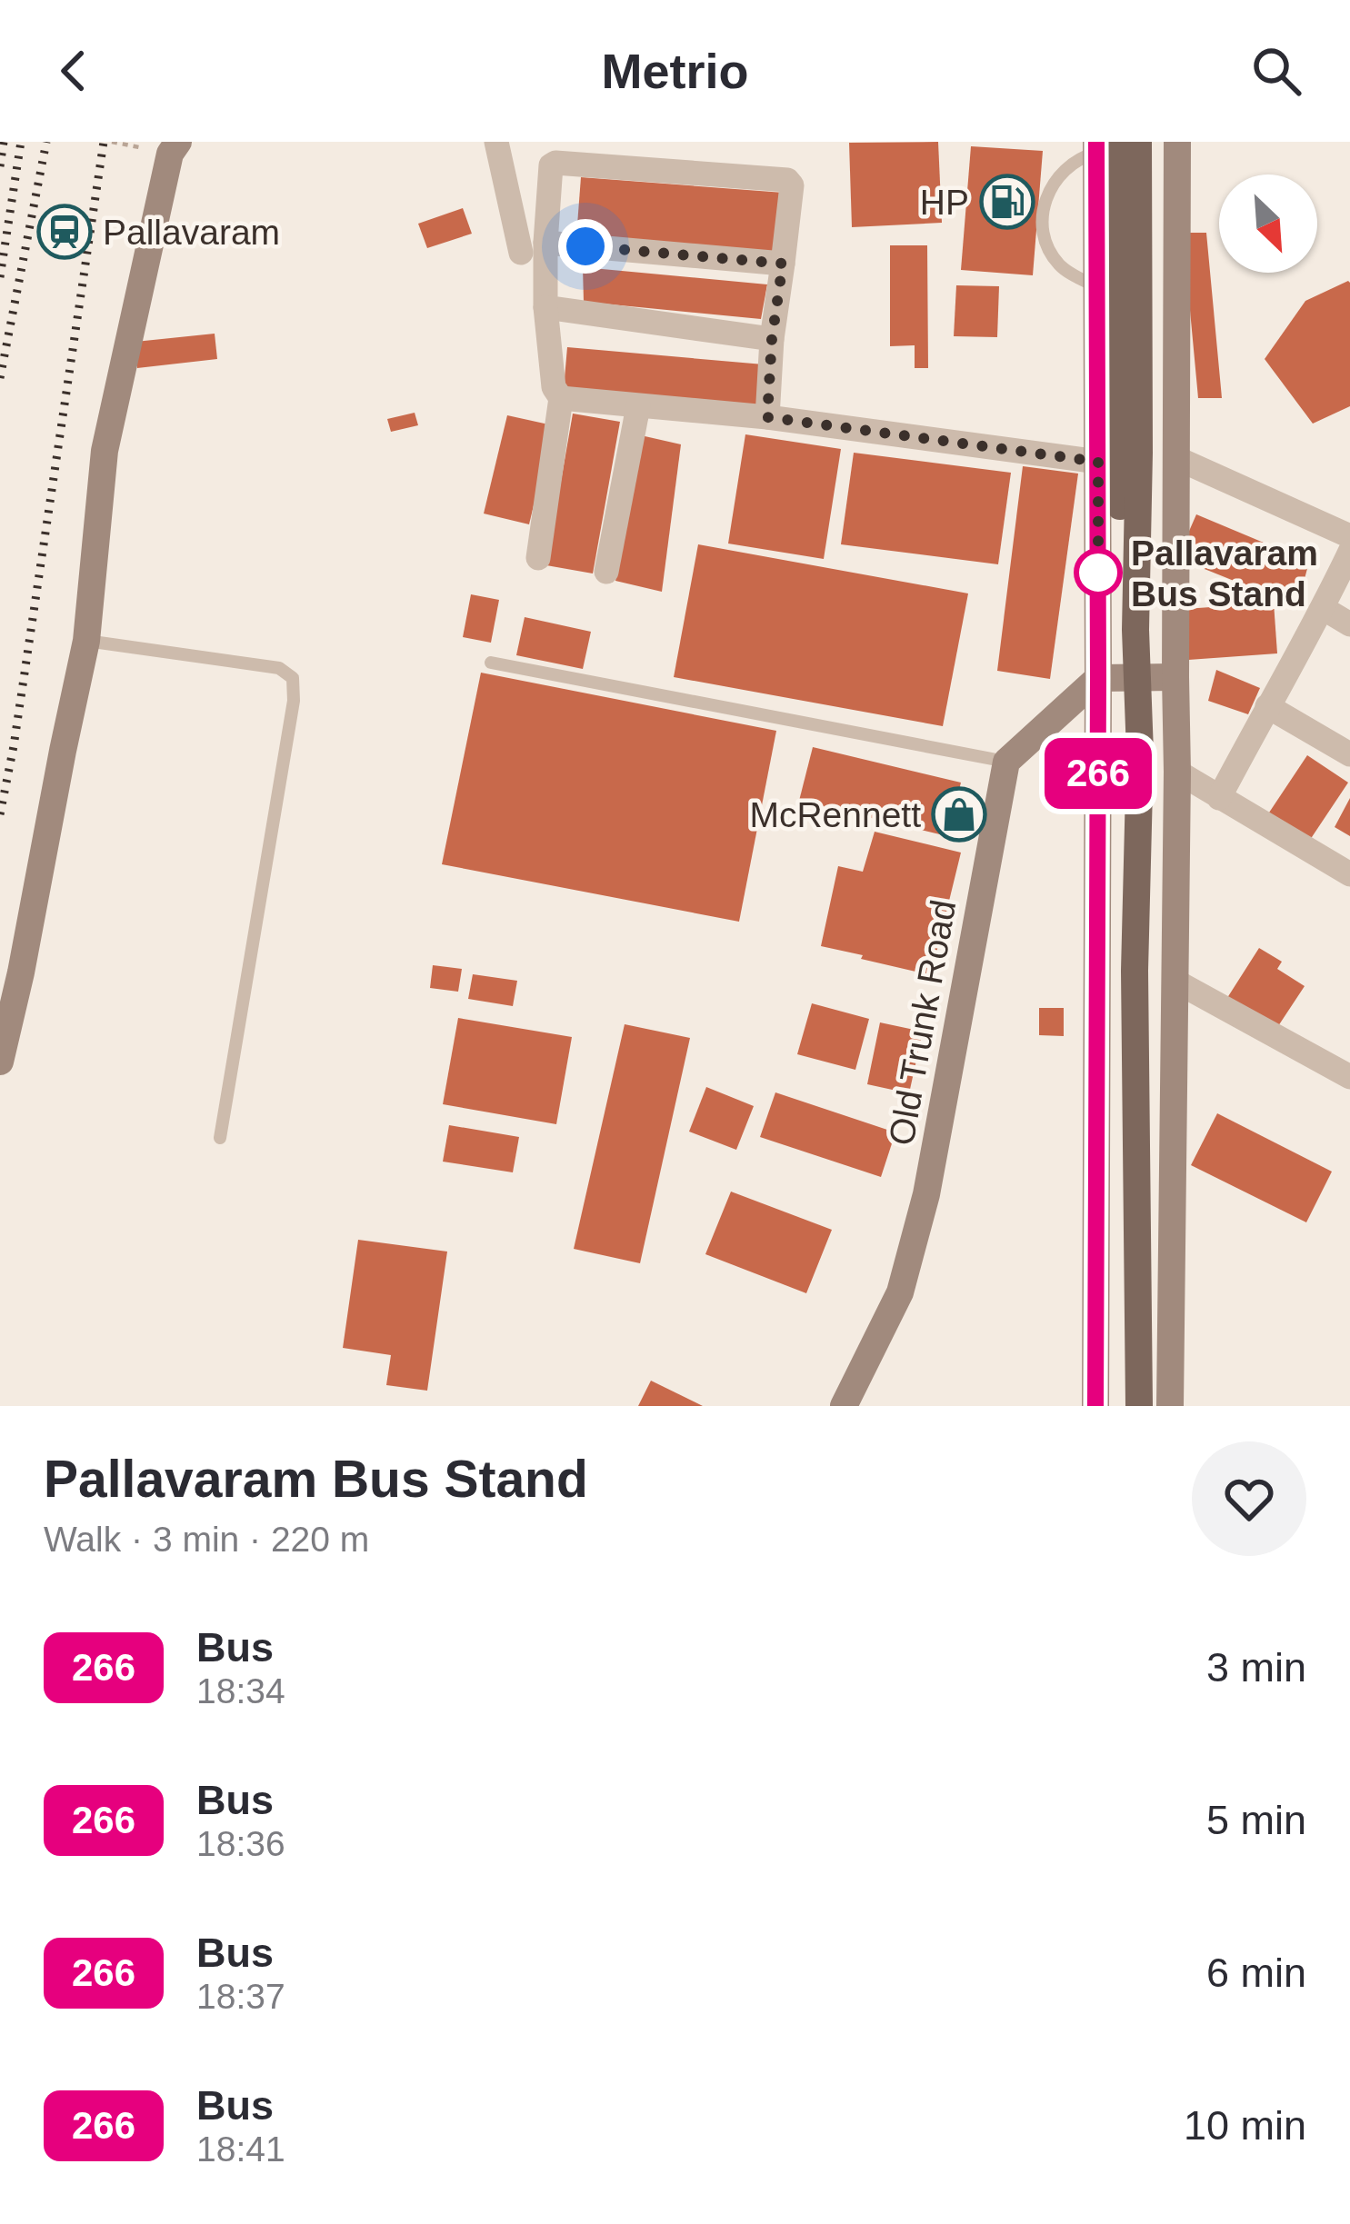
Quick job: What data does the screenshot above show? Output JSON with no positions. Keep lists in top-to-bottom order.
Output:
{
  "streets": {
    "street": ["Old Trunk Road"]
  },
  "places": {
    "fuel station": ["HP"],
    "station": ["Pallavaram"],
    "other": ["Pallavaram Bus Stand"],
    "shop": ["McRennett"]
  },
  "lines": ["bus line 266"],
  "north": "bottom right",
  "page": {
    "header": "Metrio",
    "on_map": "266",
    "heading": ["Pallavaram Bus Stand", "Walk · 3 min · 220 m"],
    "list": [
      {
        "mark": "266",
        "name": "Bus",
        "note": "18:34",
        "value": "3 min"
      },
      {
        "mark": "266",
        "name": "Bus",
        "note": "18:36",
        "value": "5 min"
      },
      {
        "mark": "266",
        "name": "Bus",
        "note": "18:37",
        "value": "6 min"
      },
      {
        "mark": "266",
        "name": "Bus",
        "note": "18:41",
        "value": "10 min"
      }
    ]
  }
}
